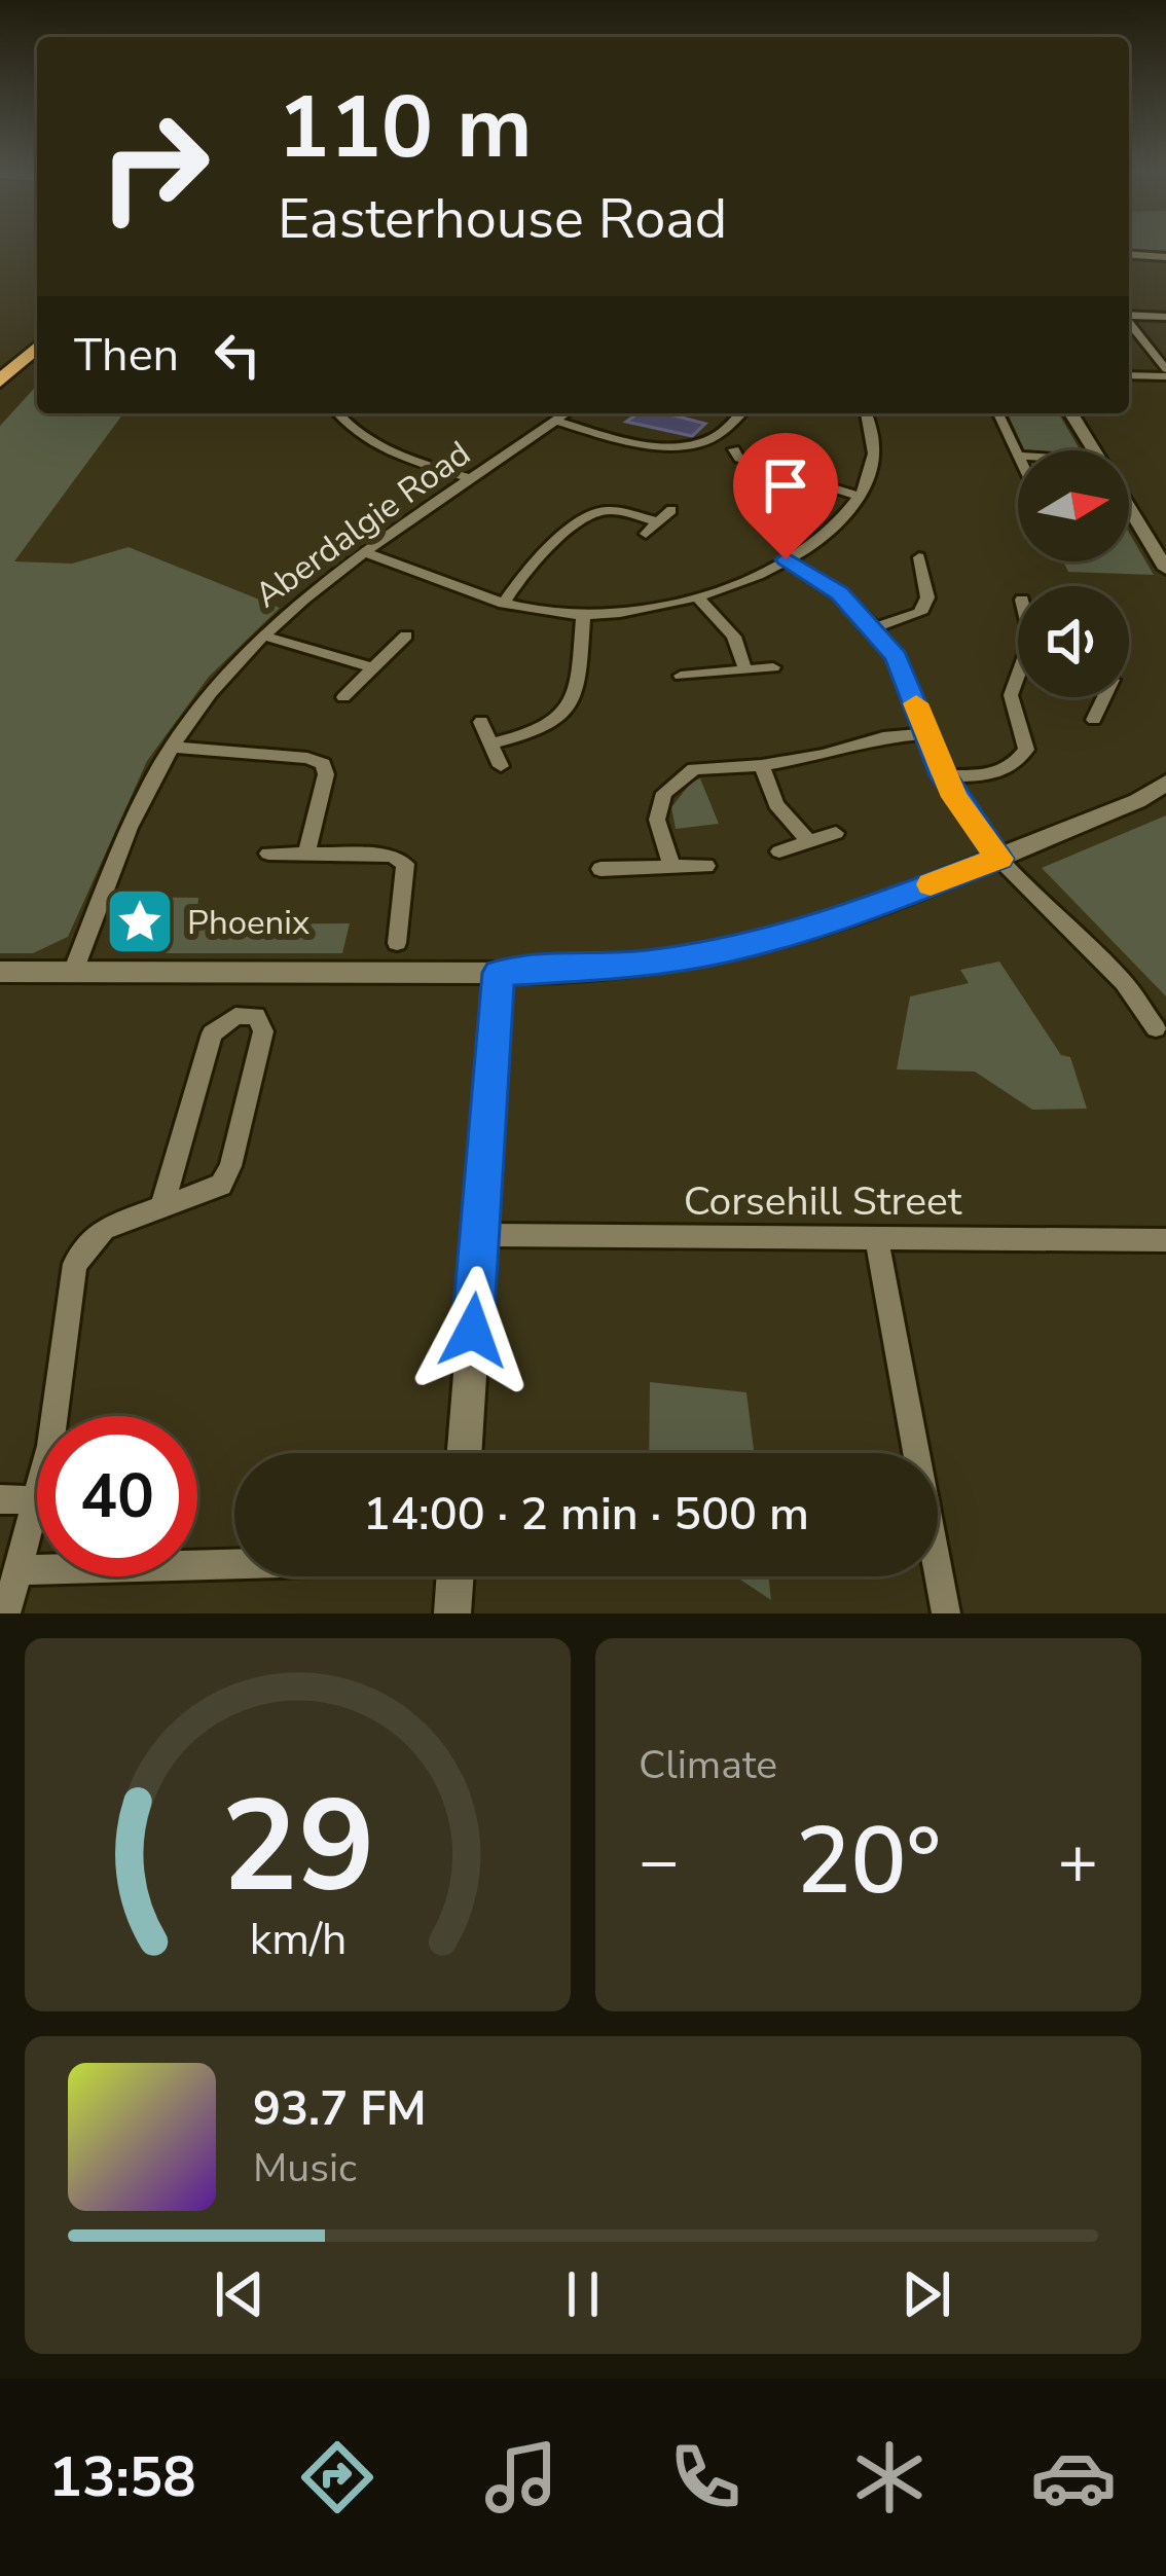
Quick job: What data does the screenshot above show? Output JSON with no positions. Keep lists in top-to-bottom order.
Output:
{
  "streets": {
    "street": ["Aberdalgie Road", "Corsehill Street"]
  },
  "places": {
    "place": ["Phoenix"]
  },
  "north": "right",
  "page": {
    "turn": ["110 m", "Easterhouse Road"],
    "then": "Then",
    "limit": "40",
    "trip": "14:00 · 2 min · 500 m",
    "tile": "Climate",
    "heat": ["−", "20°", "+"],
    "song": ["93.7 FM", "Music"],
    "tabs": "13:58",
    "gauge": ["29", "km/h"]
  }
}
